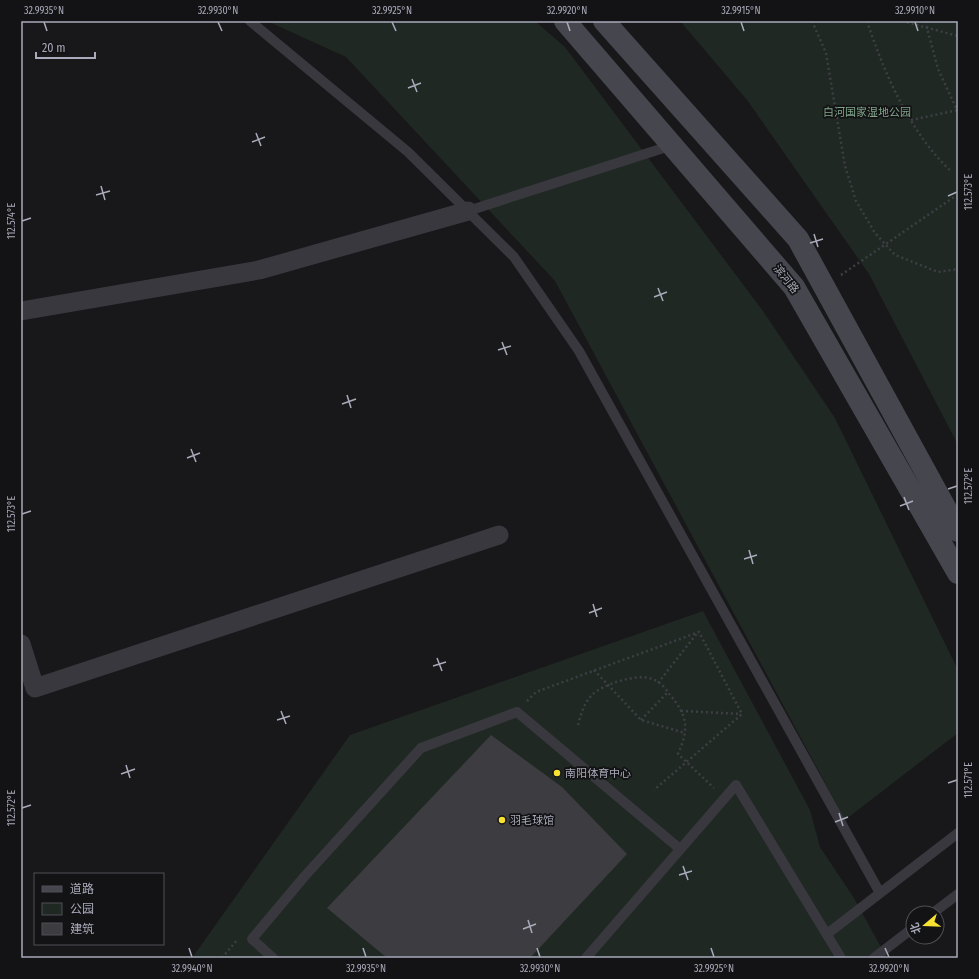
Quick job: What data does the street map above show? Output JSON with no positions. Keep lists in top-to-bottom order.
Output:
{
  "streets": {
    "main road": ["滨河路"]
  },
  "parks": ["白河国家湿地公园"],
  "places": ["南阳体育中心", "羽毛球馆"],
  "legend": ["道路", "公园", "建筑"],
  "scale_bar": "20 m",
  "north": "left",
  "coordinates": [
    "32.9935°N",
    "32.9930°N",
    "32.9925°N",
    "32.9920°N",
    "32.9915°N",
    "32.9910°N",
    "112.573°E",
    "112.574°E",
    "112.572°E",
    "112.571°E",
    "32.9940°N"
  ]
}
